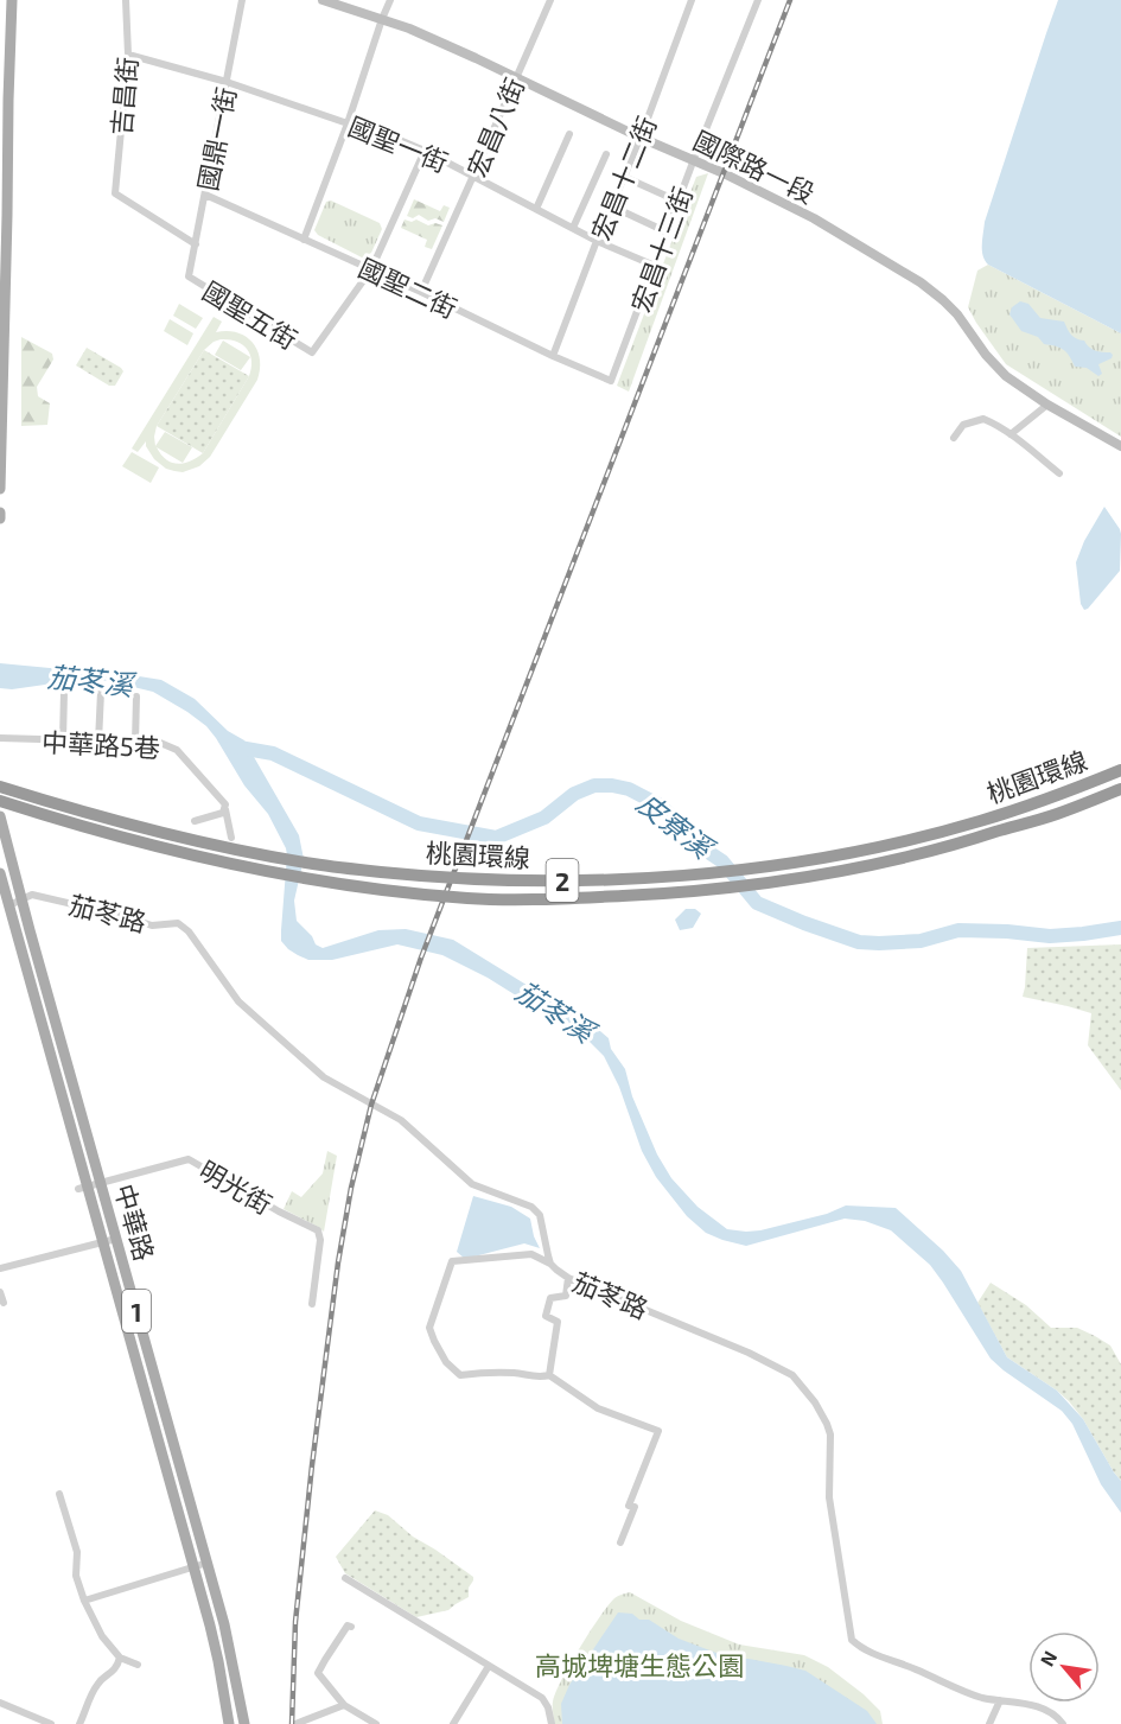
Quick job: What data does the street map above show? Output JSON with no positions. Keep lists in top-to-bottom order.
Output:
{
  "streets": {
    "highway": ["桃園環線", "2"],
    "main road": ["中華路", "1"],
    "street": [
      "吉昌街",
      "宏昌八街",
      "國鼎一街",
      "國聖一街",
      "國際路一段",
      "宏昌十二街",
      "宏昌十三街",
      "國聖二街",
      "國聖五街",
      "中華路5巷",
      "茄苳路",
      "明光街"
    ]
  },
  "crossings": [
    ["吉昌街", "國鼎一街"],
    ["吉昌街", "國聖一街"],
    ["宏昌八街", "國聖一街"],
    ["宏昌八街", "國際路一段"],
    ["宏昌八街", "國聖二街"],
    ["國鼎一街", "國聖一街"],
    ["國鼎一街", "國聖二街"],
    ["國鼎一街", "國聖五街"],
    ["國聖一街", "宏昌十二街"],
    ["國聖一街", "宏昌十三街"],
    ["國際路一段", "宏昌十二街"],
    ["國際路一段", "宏昌十三街"],
    ["宏昌十二街", "國聖二街"],
    ["宏昌十三街", "國聖二街"],
    ["國聖二街", "國聖五街"],
    ["茄苳路", "中華路"],
    ["明光街", "中華路"]
  ],
  "water": ["茄苳溪", "皮寮溪"],
  "parks": ["高城埤塘生態公園"],
  "north": "top left"
}
